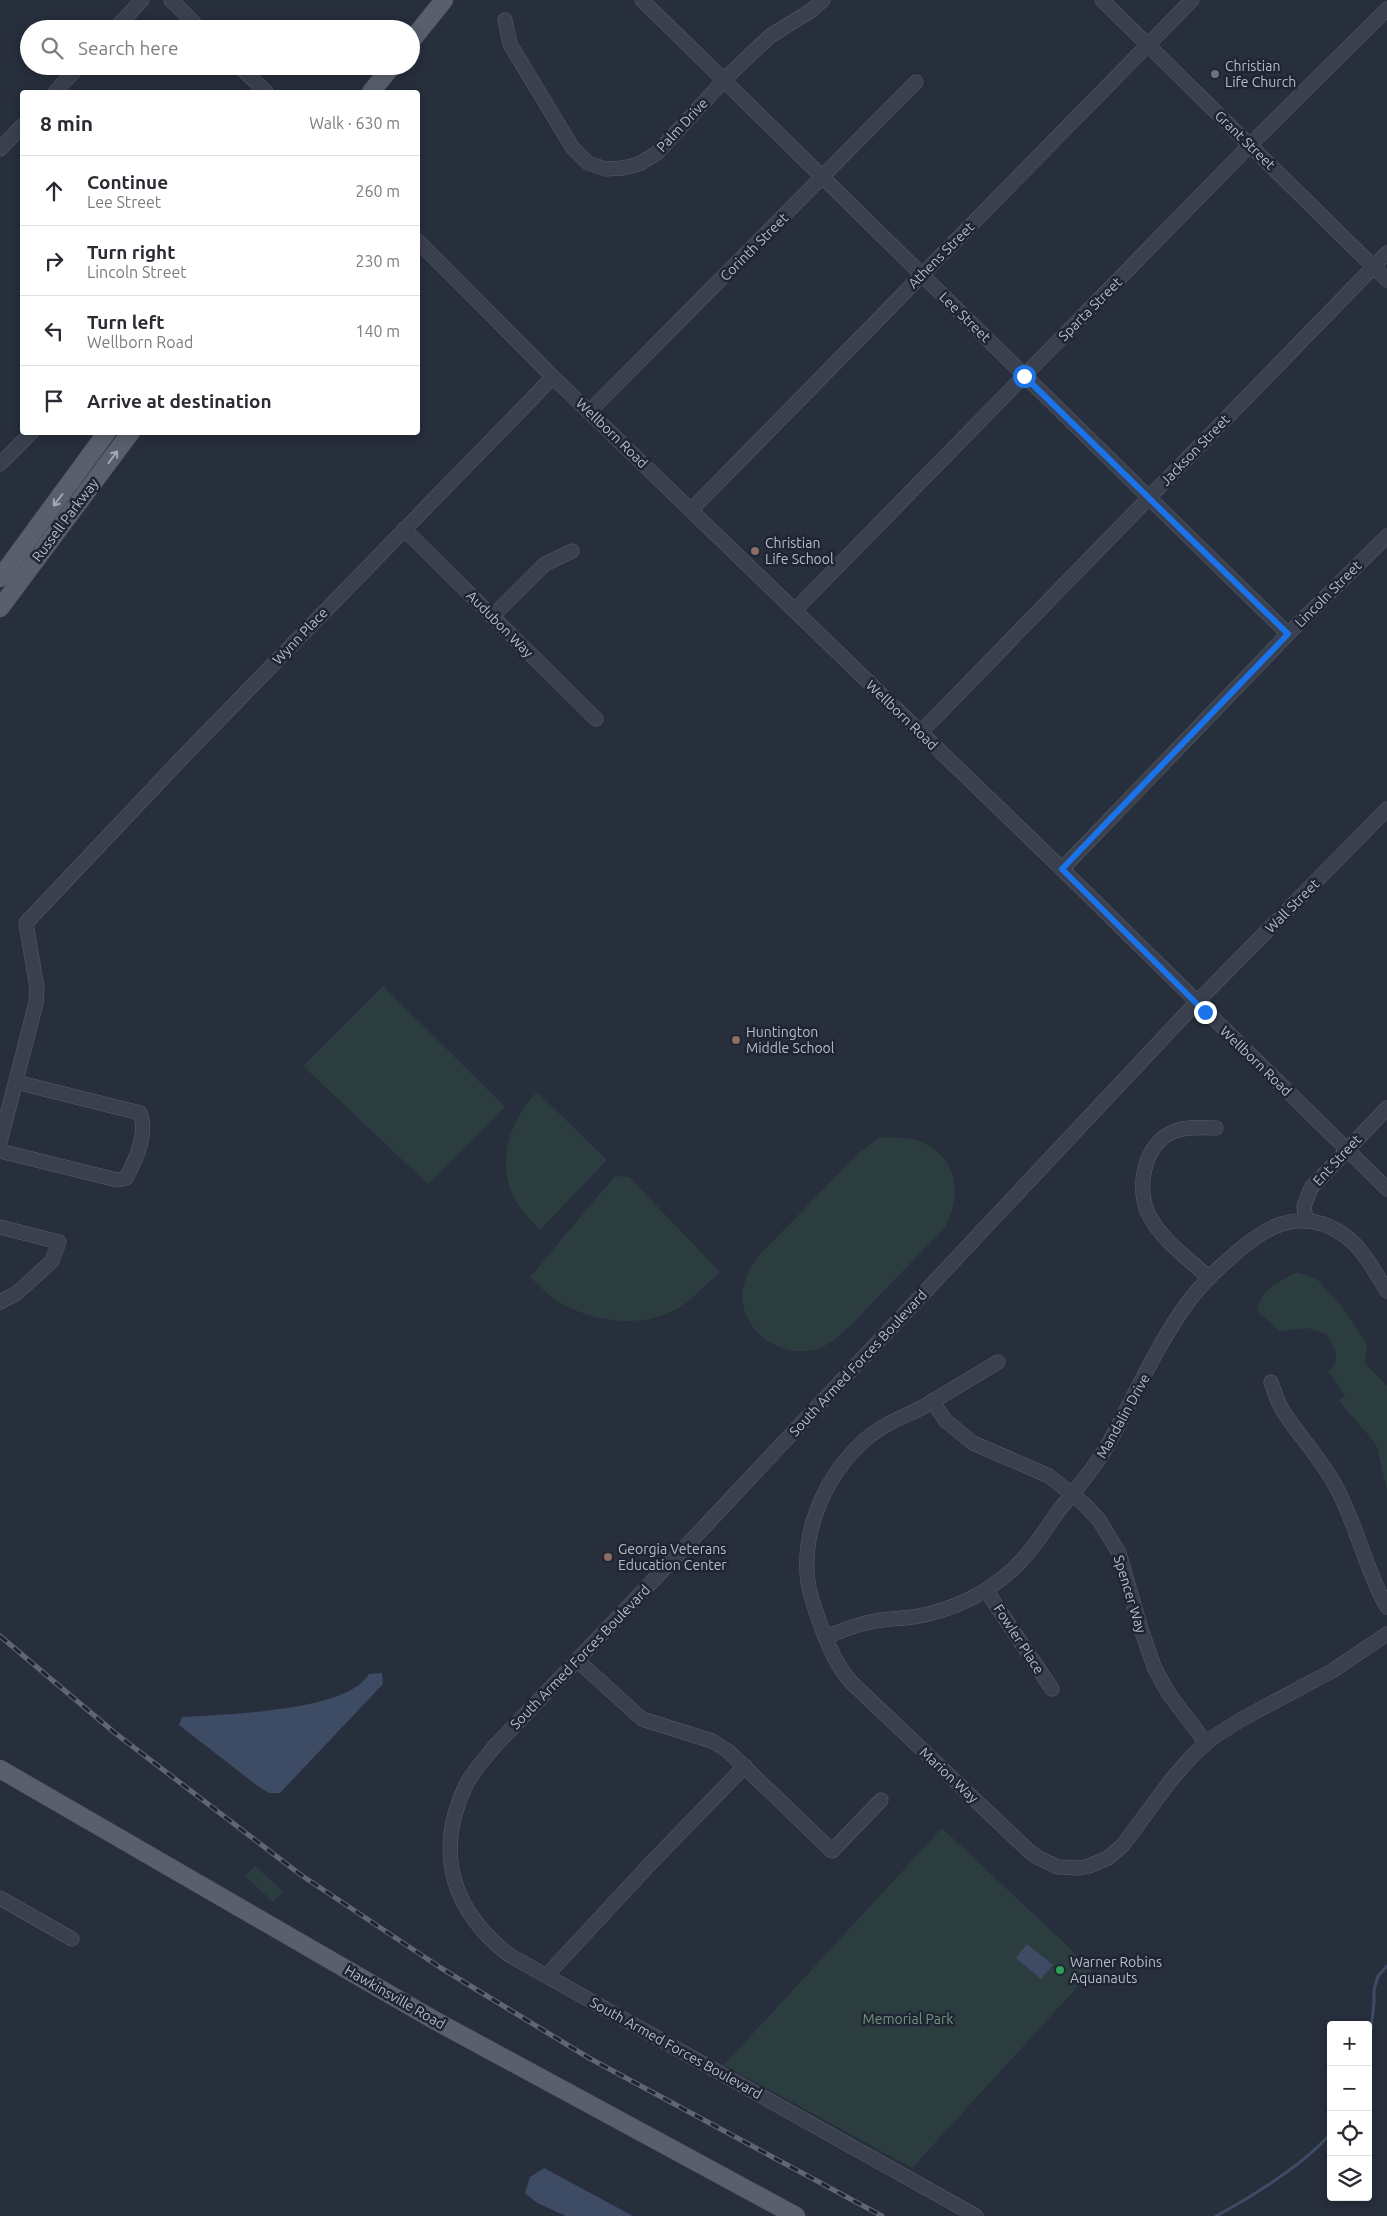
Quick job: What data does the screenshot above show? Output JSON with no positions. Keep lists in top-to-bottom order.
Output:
{
  "streets": {
    "main road": ["Russell Parkway", "Hawkinsville Road"],
    "street": [
      "Palm Drive",
      "Grant Street",
      "Corinth Street",
      "Athens Street",
      "Sparta Street",
      "Lee Street",
      "Wellborn Road",
      "Jackson Street",
      "Lincoln Street",
      "Audubon Way",
      "Wynn Place",
      "Wall Street",
      "Ent Street",
      "South Armed Forces Boulevard",
      "Mandalin Drive",
      "Spencer Way",
      "Fowler Place",
      "Marion Way"
    ]
  },
  "crossings": [
    ["Palm Drive", "Lee Street"],
    ["Grant Street", "Athens Street"],
    ["Grant Street", "Sparta Street"],
    ["Grant Street", "Jackson Street"],
    ["Corinth Street", "Lee Street"],
    ["Corinth Street", "Wellborn Road"],
    ["Athens Street", "Lee Street"],
    ["Athens Street", "Wellborn Road"],
    ["Sparta Street", "Lee Street"],
    ["Sparta Street", "Wellborn Road"],
    ["Lee Street", "Jackson Street"],
    ["Lee Street", "Lincoln Street"],
    ["Wellborn Road", "Jackson Street"],
    ["Wellborn Road", "Lincoln Street"],
    ["Wellborn Road", "Wynn Place"],
    ["Wellborn Road", "Wall Street"],
    ["Wellborn Road", "Ent Street"],
    ["Wellborn Road", "South Armed Forces Boulevard"],
    ["Audubon Way", "Wynn Place"],
    ["Wall Street", "South Armed Forces Boulevard"],
    ["Ent Street", "Mandalin Drive"],
    ["Mandalin Drive", "Spencer Way"],
    ["Mandalin Drive", "Fowler Place"],
    ["Mandalin Drive", "Marion Way"],
    ["Spencer Way", "Marion Way"]
  ],
  "parks": ["Memorial Park"],
  "places": [
    "Christian Life Church",
    "Christian Life School",
    "Huntington Middle School",
    "Georgia Veterans Education Center",
    "Warner Robins Aquanauts"
  ],
  "page": {
    "search": "Search here",
    "heading": ["8 min", "Walk · 630 m"],
    "list": [
      ["Continue", "Lee Street", "260 m"],
      ["Turn right", "Lincoln Street", "230 m"],
      ["Turn left", "Wellborn Road", "140 m"],
      "Arrive at destination"
    ],
    "map_buttons": ["+", "−"]
  }
}
